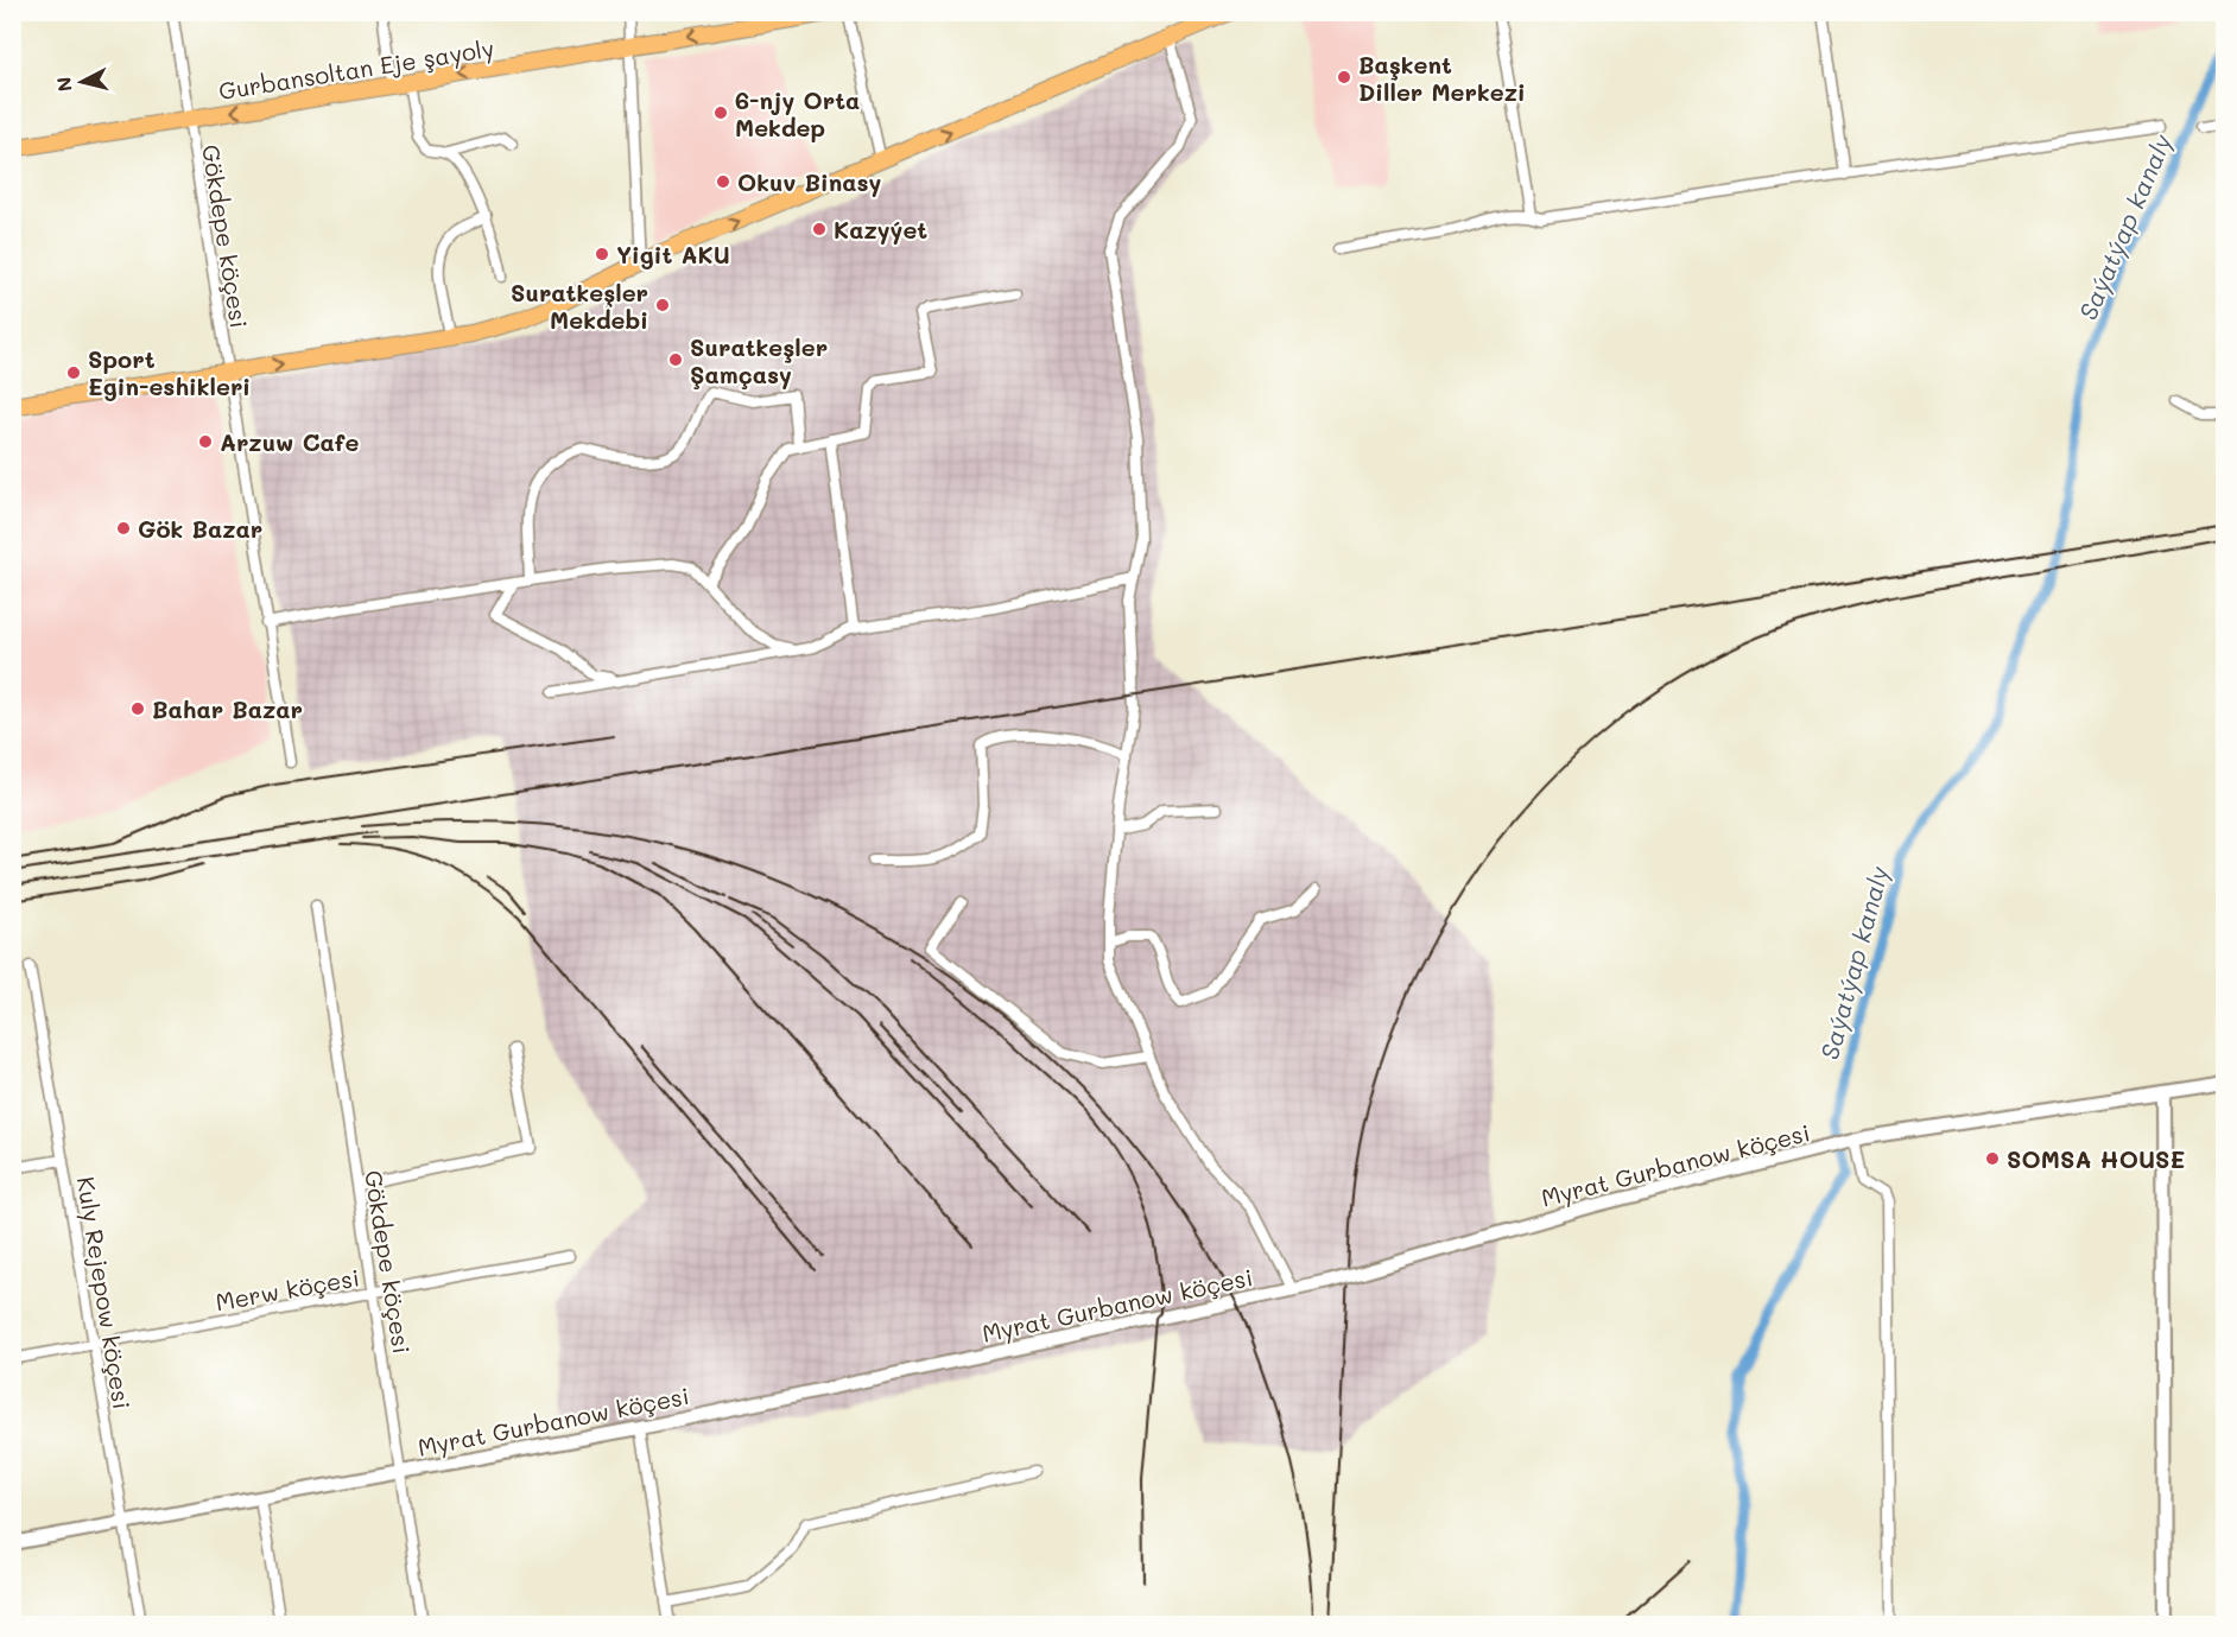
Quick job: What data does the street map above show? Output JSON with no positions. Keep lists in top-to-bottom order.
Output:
{
  "streets": {
    "main road": ["Gurbansoltan Eje şayoly"],
    "street": [
      "Gökdepe köçesi",
      "Myrat Gurbanow köçesi",
      "Merw köçesi",
      "Kuly Rejepow köçesi"
    ]
  },
  "crossings": [
    ["Gurbansoltan Eje şayoly", "Gökdepe köçesi"],
    ["Gökdepe köçesi", "Myrat Gurbanow köçesi"],
    ["Gökdepe köçesi", "Merw köçesi"],
    ["Myrat Gurbanow köçesi", "Kuly Rejepow köçesi"],
    ["Merw köçesi", "Kuly Rejepow köçesi"]
  ],
  "one_way": ["Gurbansoltan Eje şayoly"],
  "water": ["Saýatýap kanaly"],
  "places": [
    "Başkent Diller Merkezi",
    "6-njy Orta Mekdep",
    "Okuv Binasy",
    "Kazyýet",
    "Yigit AKU",
    "Suratkeşler Mekdebi",
    "Suratkeşler Şamçasy",
    "Sport Egin-eshikleri",
    "Arzuw Cafe",
    "Gök Bazar",
    "Bahar Bazar",
    "SOMSA HOUSE"
  ],
  "north": "left"
}
